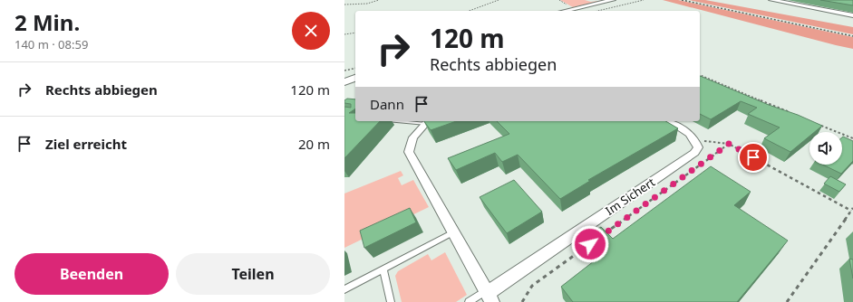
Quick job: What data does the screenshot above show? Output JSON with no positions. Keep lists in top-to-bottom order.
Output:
{
  "streets": {
    "street": ["Im Sichert"]
  },
  "page": {
    "heading": ["2 Min.", "140 m · 08:59"],
    "turn": ["120 m", "Rechts abbiegen"],
    "list": [
      {
        "name": "Rechts abbiegen",
        "value": "120 m"
      },
      {
        "name": "Ziel erreicht",
        "value": "20 m"
      }
    ],
    "then": "Dann",
    "buttons": ["Beenden", "Teilen"]
  }
}
